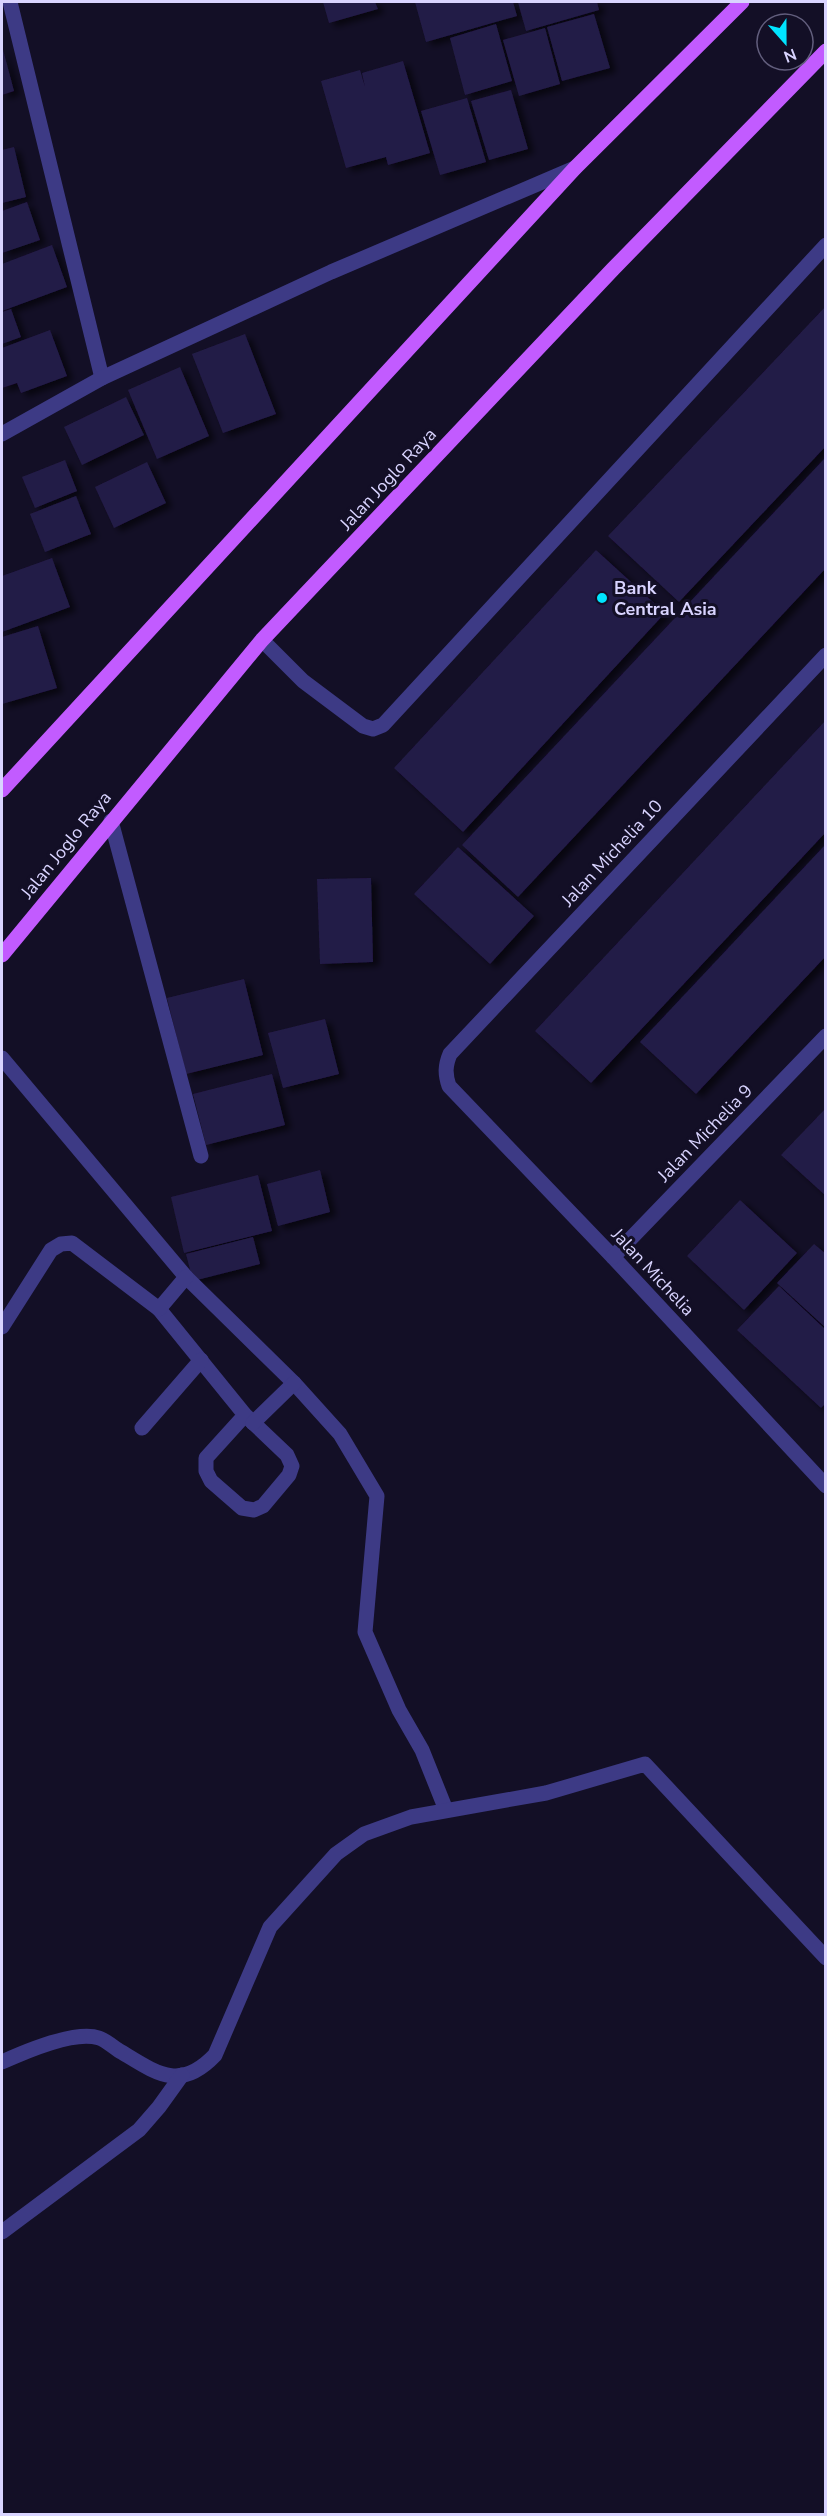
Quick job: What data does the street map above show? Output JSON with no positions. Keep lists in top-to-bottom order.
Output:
{
  "streets": {
    "main road": ["Jalan Joglo Raya"],
    "street": ["Jalan Michelia 10", "Jalan Michelia 9", "Jalan Michelia"]
  },
  "crossings": [
    ["Jalan Michelia 10", "Jalan Michelia"],
    ["Jalan Michelia 9", "Jalan Michelia"]
  ],
  "places": ["Bank Central Asia"],
  "north": "bottom"
}
